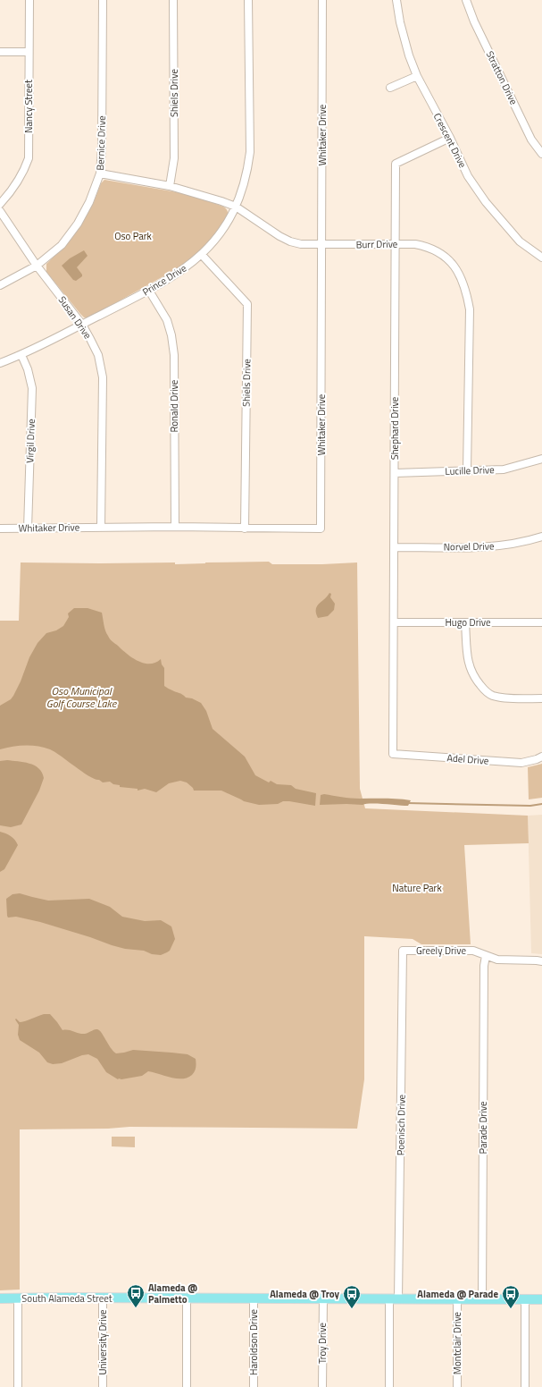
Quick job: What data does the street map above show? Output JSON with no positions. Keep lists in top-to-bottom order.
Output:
{
  "streets": {
    "main road": ["South Alameda Street"],
    "street": [
      "Stratton Drive",
      "Shiels Drive",
      "Nancy Street",
      "Whitaker Drive",
      "Crescent Drive",
      "Bernice Drive",
      "Burr Drive",
      "Prince Drive",
      "Susan Drive",
      "Ronald Drive",
      "Shephard Drive",
      "Virgil Drive",
      "Lucille Drive",
      "Norvel Drive",
      "Hugo Drive",
      "Adel Drive",
      "Greely Drive",
      "Poenisch Drive",
      "Parade Drive",
      "University Drive",
      "Haroldson Drive",
      "Troy Drive",
      "Montclair Drive"
    ]
  },
  "crossings": [
    ["Shiels Drive", "Whitaker Drive"],
    ["Shiels Drive", "Burr Drive"],
    ["Shiels Drive", "Prince Drive"],
    ["Whitaker Drive", "Burr Drive"],
    ["Whitaker Drive", "Susan Drive"],
    ["Whitaker Drive", "Ronald Drive"],
    ["Whitaker Drive", "Virgil Drive"],
    ["Crescent Drive", "Shephard Drive"],
    ["Bernice Drive", "Burr Drive"],
    ["Bernice Drive", "Susan Drive"],
    ["Burr Drive", "Prince Drive"],
    ["Burr Drive", "Shephard Drive"],
    ["Burr Drive", "Lucille Drive"],
    ["Prince Drive", "Susan Drive"],
    ["Prince Drive", "Ronald Drive"],
    ["Prince Drive", "Virgil Drive"],
    ["Shephard Drive", "Lucille Drive"],
    ["Shephard Drive", "Norvel Drive"],
    ["Shephard Drive", "Hugo Drive"],
    ["Shephard Drive", "Adel Drive"],
    ["Greely Drive", "Poenisch Drive"],
    ["Greely Drive", "Parade Drive"],
    ["Poenisch Drive", "South Alameda Street"],
    ["Parade Drive", "South Alameda Street"],
    ["South Alameda Street", "University Drive"],
    ["South Alameda Street", "Haroldson Drive"],
    ["South Alameda Street", "Troy Drive"],
    ["South Alameda Street", "Montclair Drive"]
  ],
  "water": ["Oso Municipal Golf Course Lake"],
  "parks": ["Oso Park", "Nature Park"],
  "places": {
    "bus stop": ["Alameda @ Palmetto", "Alameda @ Troy", "Alameda @ Parade"]
  }
}
